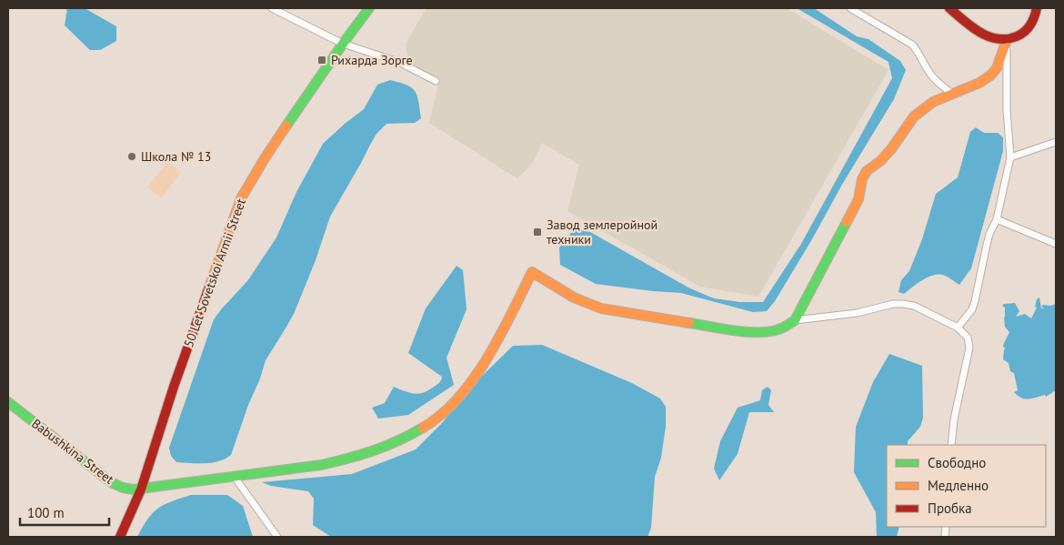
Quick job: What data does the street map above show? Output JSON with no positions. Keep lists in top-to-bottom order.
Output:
{
  "streets": {
    "street": ["50 Let Sovetskoi Armii Street", "Babushkina Street"]
  },
  "crossings": [
    ["50 Let Sovetskoi Armii Street", "Babushkina Street"]
  ],
  "places": {
    "transit": ["Рихарда Зорге", "Завод землеройной техники"],
    "other": ["Школа № 13"]
  },
  "legend": ["Свободно", "Медленно", "Пробка"],
  "scale_bar": "100 m"
}
